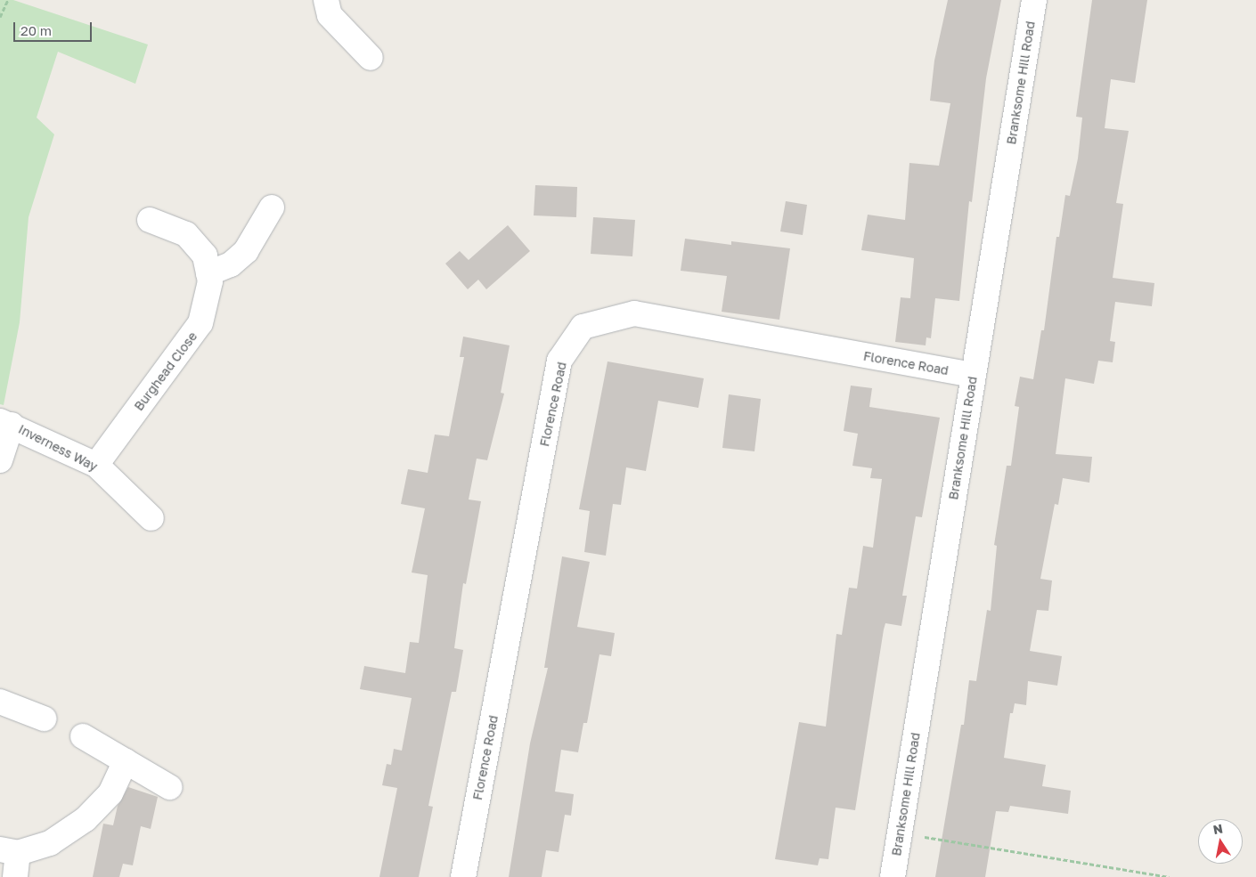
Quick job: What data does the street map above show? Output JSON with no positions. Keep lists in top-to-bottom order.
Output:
{
  "streets": {
    "street": [
      "Branksome Hill Road",
      "Florence Road",
      "Burghead Close",
      "Inverness Way"
    ]
  },
  "crossings": [
    ["Branksome Hill Road", "Florence Road"],
    ["Burghead Close", "Inverness Way"]
  ],
  "scale_bar": "20 m",
  "north": "top"
}
